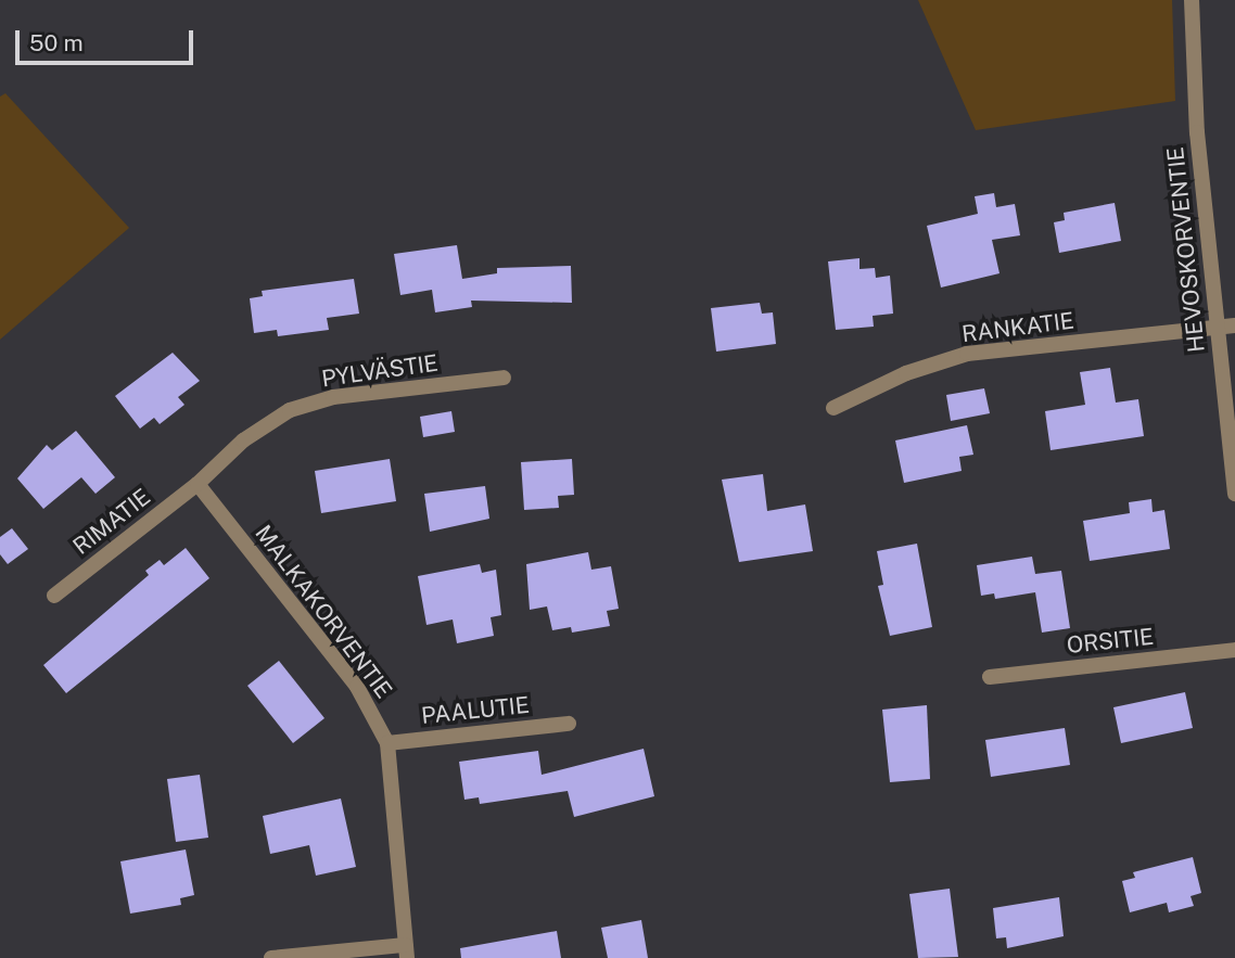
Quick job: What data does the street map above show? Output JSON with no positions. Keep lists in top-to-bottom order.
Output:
{
  "streets": {
    "street": [
      "HEVOSKORVENTIE",
      "RANKATIE",
      "PYLVÄSTIE",
      "RIMATIE",
      "MALKAKORVENTIE",
      "ORSITIE",
      "PAALUTIE"
    ]
  },
  "crossings": [
    ["HEVOSKORVENTIE", "RANKATIE"],
    ["PYLVÄSTIE", "RIMATIE"],
    ["PYLVÄSTIE", "MALKAKORVENTIE"],
    ["RIMATIE", "MALKAKORVENTIE"],
    ["MALKAKORVENTIE", "PAALUTIE"]
  ],
  "scale_bar": "50 m"
}
